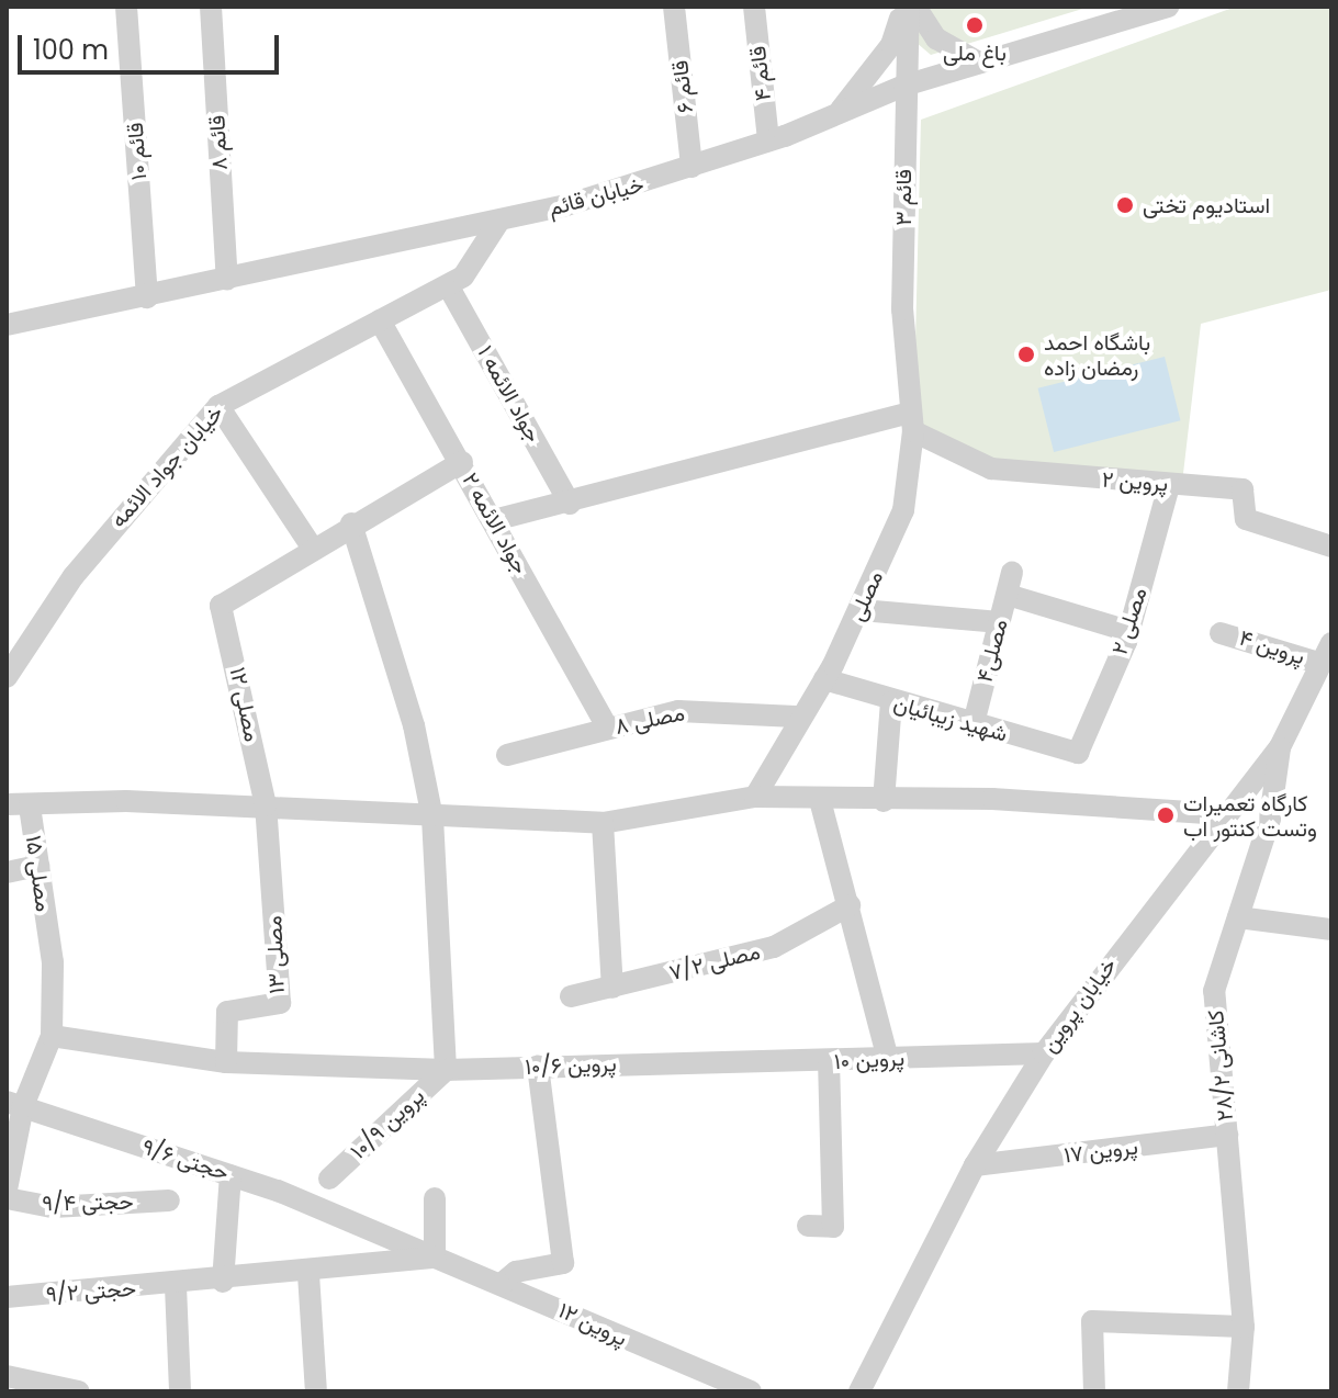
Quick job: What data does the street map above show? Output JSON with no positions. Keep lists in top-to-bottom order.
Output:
{
  "streets": {
    "street": [
      "قائم ۴",
      "قائم ۶",
      "قائم ۸",
      "قائم ۱۰",
      "خیابان قائم",
      "قائم ۳",
      "جواد الائمه ۱",
      "خیابان جواد الائمه",
      "پروین ۲",
      "جواد الائمه ۲",
      "مصلی",
      "مصلی ۲",
      "پروین ۴",
      "مصلی۴",
      "مصلی ۱۲",
      "شهید زیبائیان",
      "مصلی ۸",
      "مصلی ۱۵",
      "مصلی ۱۳",
      "مصلی ۷/۲",
      "خیابان پروین",
      "پروین ۱۰",
      "پروین ۱۰/۶",
      "کاشانی ۲۸/۲",
      "پروین ۱۰/۹",
      "پروین ۱۷",
      "حجتی ۹/۶",
      "حجتی ۹/۴",
      "حجتی ۹/۲",
      "پروین ۱۲"
    ]
  },
  "crossings": [
    ["قائم ۴", "خیابان قائم"],
    ["قائم ۶", "خیابان قائم"],
    ["قائم ۸", "خیابان قائم"],
    ["قائم ۱۰", "خیابان قائم"],
    ["خیابان قائم", "قائم ۳"],
    ["خیابان قائم", "خیابان جواد الائمه"],
    ["قائم ۳", "مصلی"],
    ["جواد الائمه ۱", "خیابان جواد الائمه"],
    ["خیابان جواد الائمه", "جواد الائمه ۲"],
    ["پروین ۲", "مصلی"],
    ["پروین ۲", "مصلی ۲"],
    ["جواد الائمه ۲", "مصلی ۸"],
    ["مصلی", "شهید زیبائیان"],
    ["مصلی", "مصلی ۸"],
    ["مصلی ۲", "مصلی۴"],
    ["مصلی ۲", "شهید زیبائیان"],
    ["پروین ۴", "خیابان پروین"],
    ["مصلی۴", "شهید زیبائیان"],
    ["مصلی ۱۲", "مصلی ۱۳"],
    ["مصلی ۱۵", "پروین ۱۰/۶"],
    ["مصلی ۱۳", "پروین ۱۰/۶"],
    ["خیابان پروین", "پروین ۱۰"],
    ["خیابان پروین", "کاشانی ۲۸/۲"],
    ["خیابان پروین", "پروین ۱۷"],
    ["پروین ۱۰", "پروین ۱۰/۶"],
    ["پروین ۱۰/۶", "پروین ۱۰/۹"],
    ["کاشانی ۲۸/۲", "پروین ۱۷"],
    ["حجتی ۹/۶", "پروین ۱۲"],
    ["حجتی ۹/۲", "پروین ۱۲"]
  ],
  "places": [
    "باغ ملی",
    "استادیوم تختی",
    "باشگاه احمد رمضان زاده",
    "کارگاه تعمیرات وتست کنتور اب"
  ],
  "scale_bar": "100 m"
}
